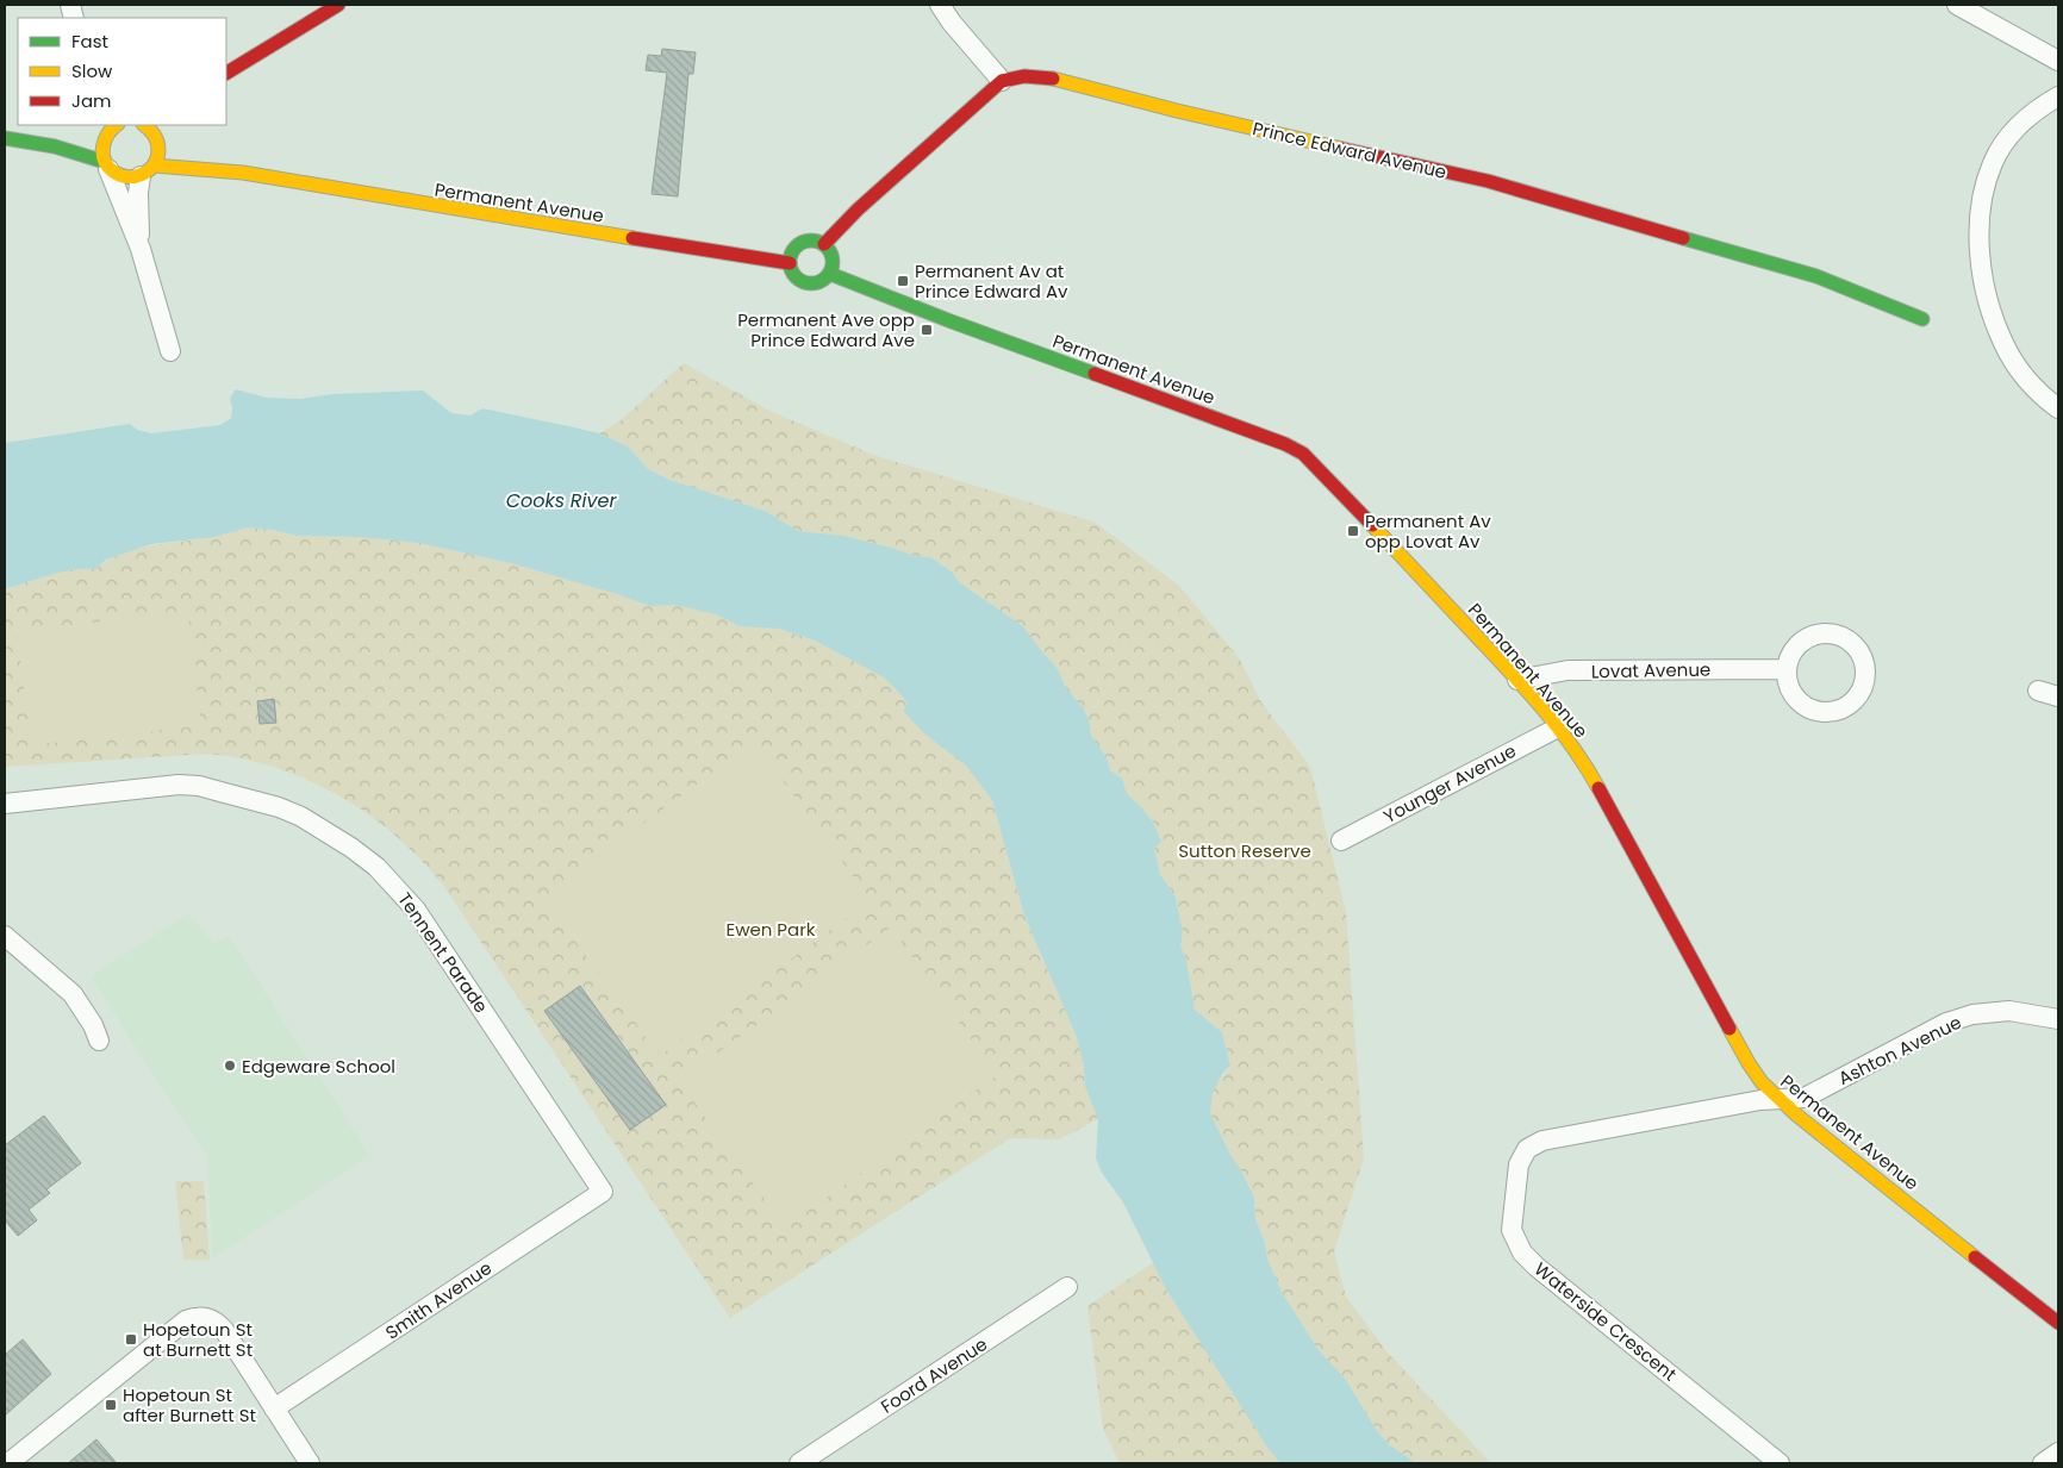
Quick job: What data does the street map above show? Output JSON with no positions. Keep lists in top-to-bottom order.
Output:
{
  "streets": {
    "main road": ["Prince Edward Avenue", "Permanent Avenue"],
    "street": [
      "Lovat Avenue",
      "Younger Avenue",
      "Tennent Parade",
      "Ashton Avenue",
      "Smith Avenue",
      "Waterside Crescent",
      "Foord Avenue"
    ]
  },
  "crossings": [
    ["Permanent Avenue", "Lovat Avenue"],
    ["Permanent Avenue", "Younger Avenue"],
    ["Permanent Avenue", "Ashton Avenue"],
    ["Permanent Avenue", "Waterside Crescent"],
    ["Tennent Parade", "Smith Avenue"],
    ["Ashton Avenue", "Waterside Crescent"]
  ],
  "water": ["Cooks River"],
  "parks": ["Sutton Reserve", "Ewen Park"],
  "places": {
    "transit": [
      "Permanent Av at Prince Edward Av",
      "Permanent Ave opp Prince Edward Ave",
      "Permanent Av opp Lovat Av",
      "Hopetoun St at Burnett St",
      "Hopetoun St after Burnett St"
    ],
    "other": ["Edgeware School"]
  },
  "legend": ["Fast", "Slow", "Jam"]
}
